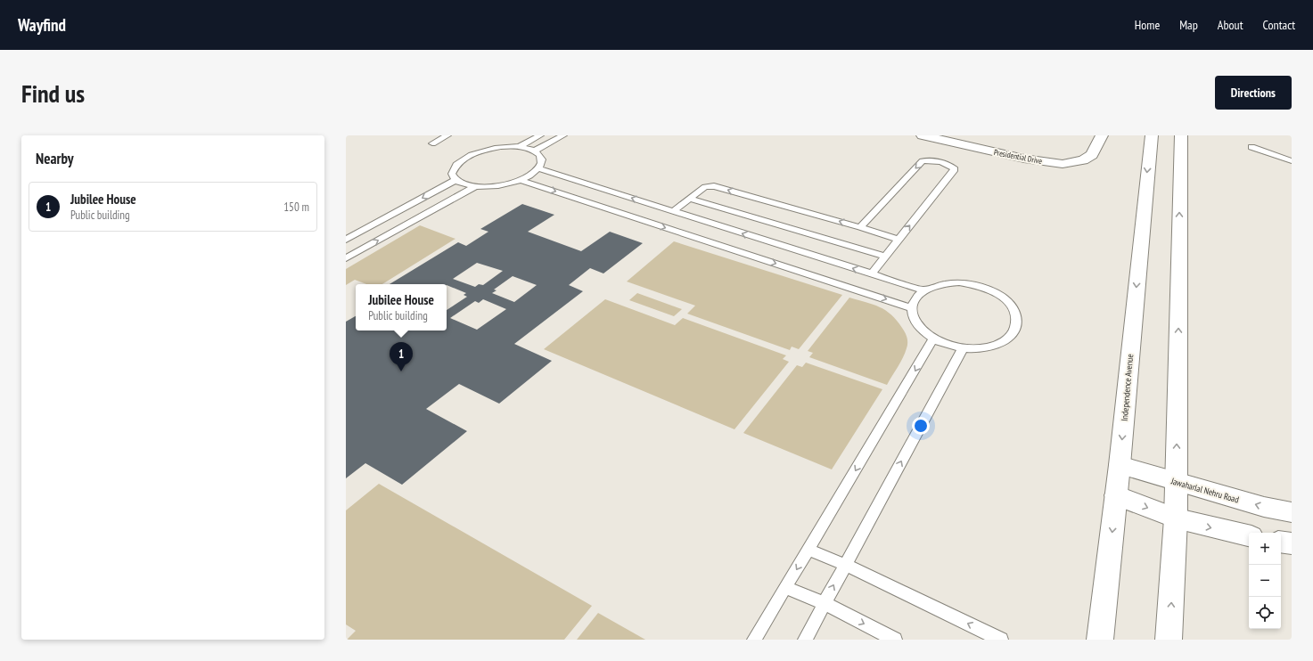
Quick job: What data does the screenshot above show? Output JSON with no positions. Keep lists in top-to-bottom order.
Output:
{
  "streets": {
    "main road": ["Presidential Drive", "Independence Avenue", "Jawaharlal Nehru Road"]
  },
  "crossings": [
    ["Independence Avenue", "Jawaharlal Nehru Road"]
  ],
  "page": {
    "header": "Wayfind",
    "nav": [
      "Home",
      "Map",
      "About",
      "Contact"
    ],
    "buttons": "Directions",
    "title": "Find us",
    "heading": "Nearby",
    "list": [
      {
        "mark": "1",
        "name": "Jubilee House",
        "note": "Public building",
        "value": "150 m"
      }
    ],
    "popup": ["Jubilee House", "Public building"],
    "pins": "1",
    "map_buttons": ["+", "−"]
  }
}
